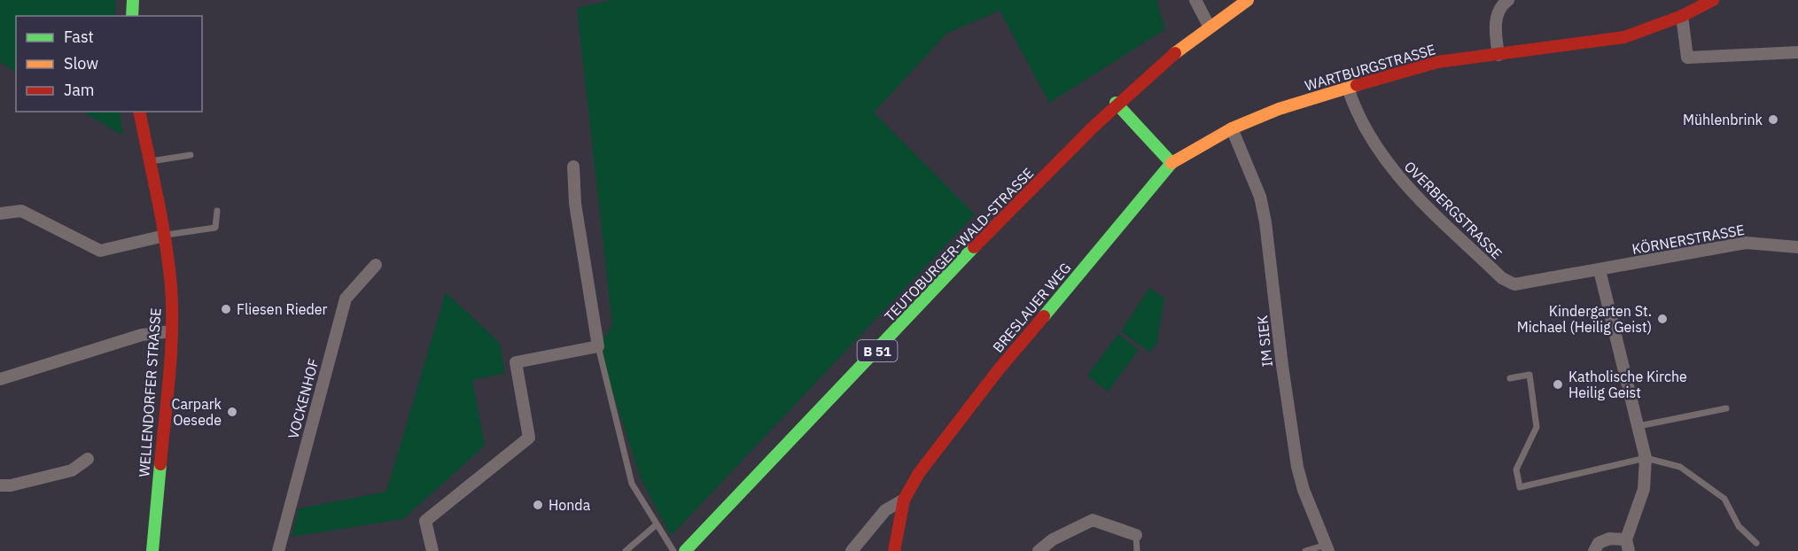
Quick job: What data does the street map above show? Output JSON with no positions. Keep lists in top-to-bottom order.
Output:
{
  "streets": {
    "street": [
      "WARTBURGSTRASSE",
      "OVERBERGSTRASSE",
      "KÖRNERSTRASSE",
      "TEUTOBURGER-WALD-STRASSE",
      "BRESLAUER WEG",
      "IM SIEK",
      "B 51",
      "WELLENDORFER STRASSE",
      "VOCKENHOF"
    ]
  },
  "crossings": [
    ["WARTBURGSTRASSE", "OVERBERGSTRASSE"],
    ["WARTBURGSTRASSE", "BRESLAUER WEG"],
    ["WARTBURGSTRASSE", "IM SIEK"],
    ["OVERBERGSTRASSE", "KÖRNERSTRASSE"]
  ],
  "places": [
    "Mühlenbrink",
    "Fliesen Rieder",
    "Kindergarten St. Michael (Heilig Geist)",
    "Katholische Kirche Heilig Geist",
    "Carpark Oesede",
    "Honda"
  ],
  "legend": ["Fast", "Slow", "Jam"]
}
